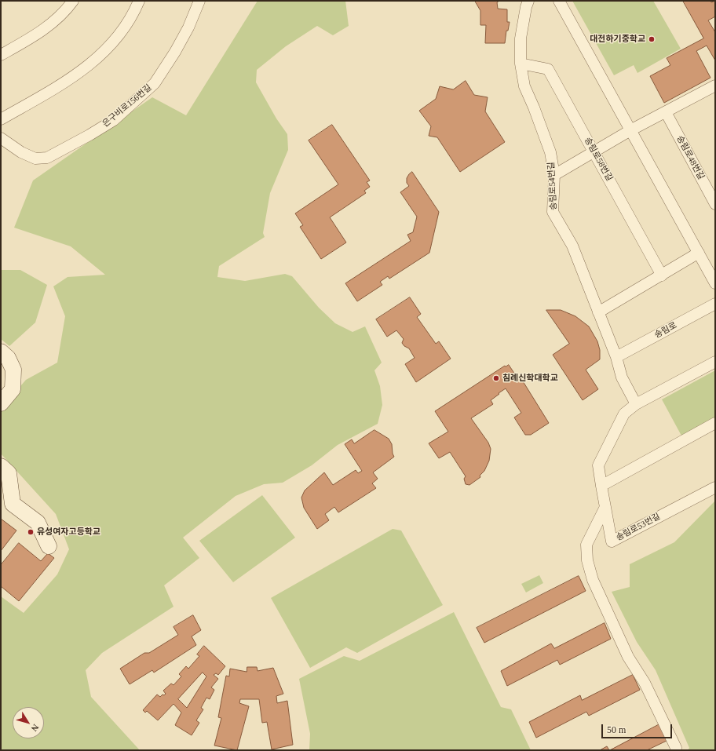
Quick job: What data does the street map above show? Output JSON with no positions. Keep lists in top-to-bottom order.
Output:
{
  "streets": {
    "street": [
      "은구비로156번길",
      "송림로48번길",
      "송림로58번길",
      "송림로54번길",
      "송림로",
      "송림로53번길"
    ]
  },
  "crossings": [
    ["송림로58번길", "송림로54번길"],
    ["송림로54번길", "송림로"]
  ],
  "places": ["대전하기중학교", "침례신학대학교", "유성여자고등학교"],
  "scale_bar": "50 m",
  "north": "bottom right"
}
